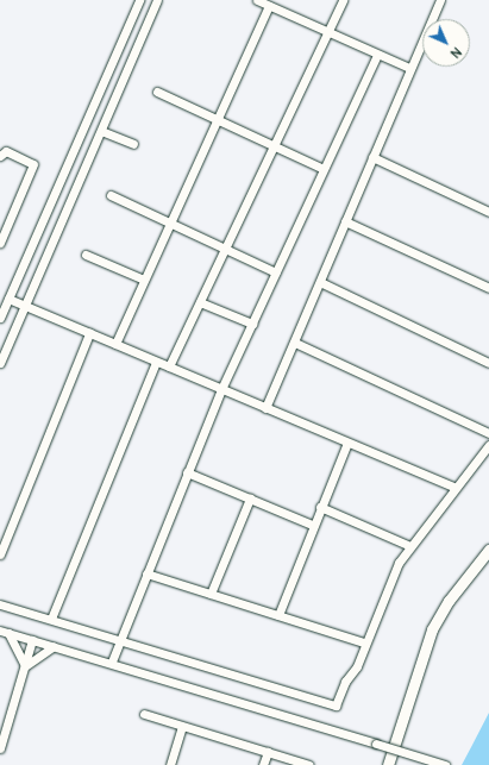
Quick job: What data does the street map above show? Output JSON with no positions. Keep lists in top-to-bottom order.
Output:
{
  "north": "bottom right"
}
